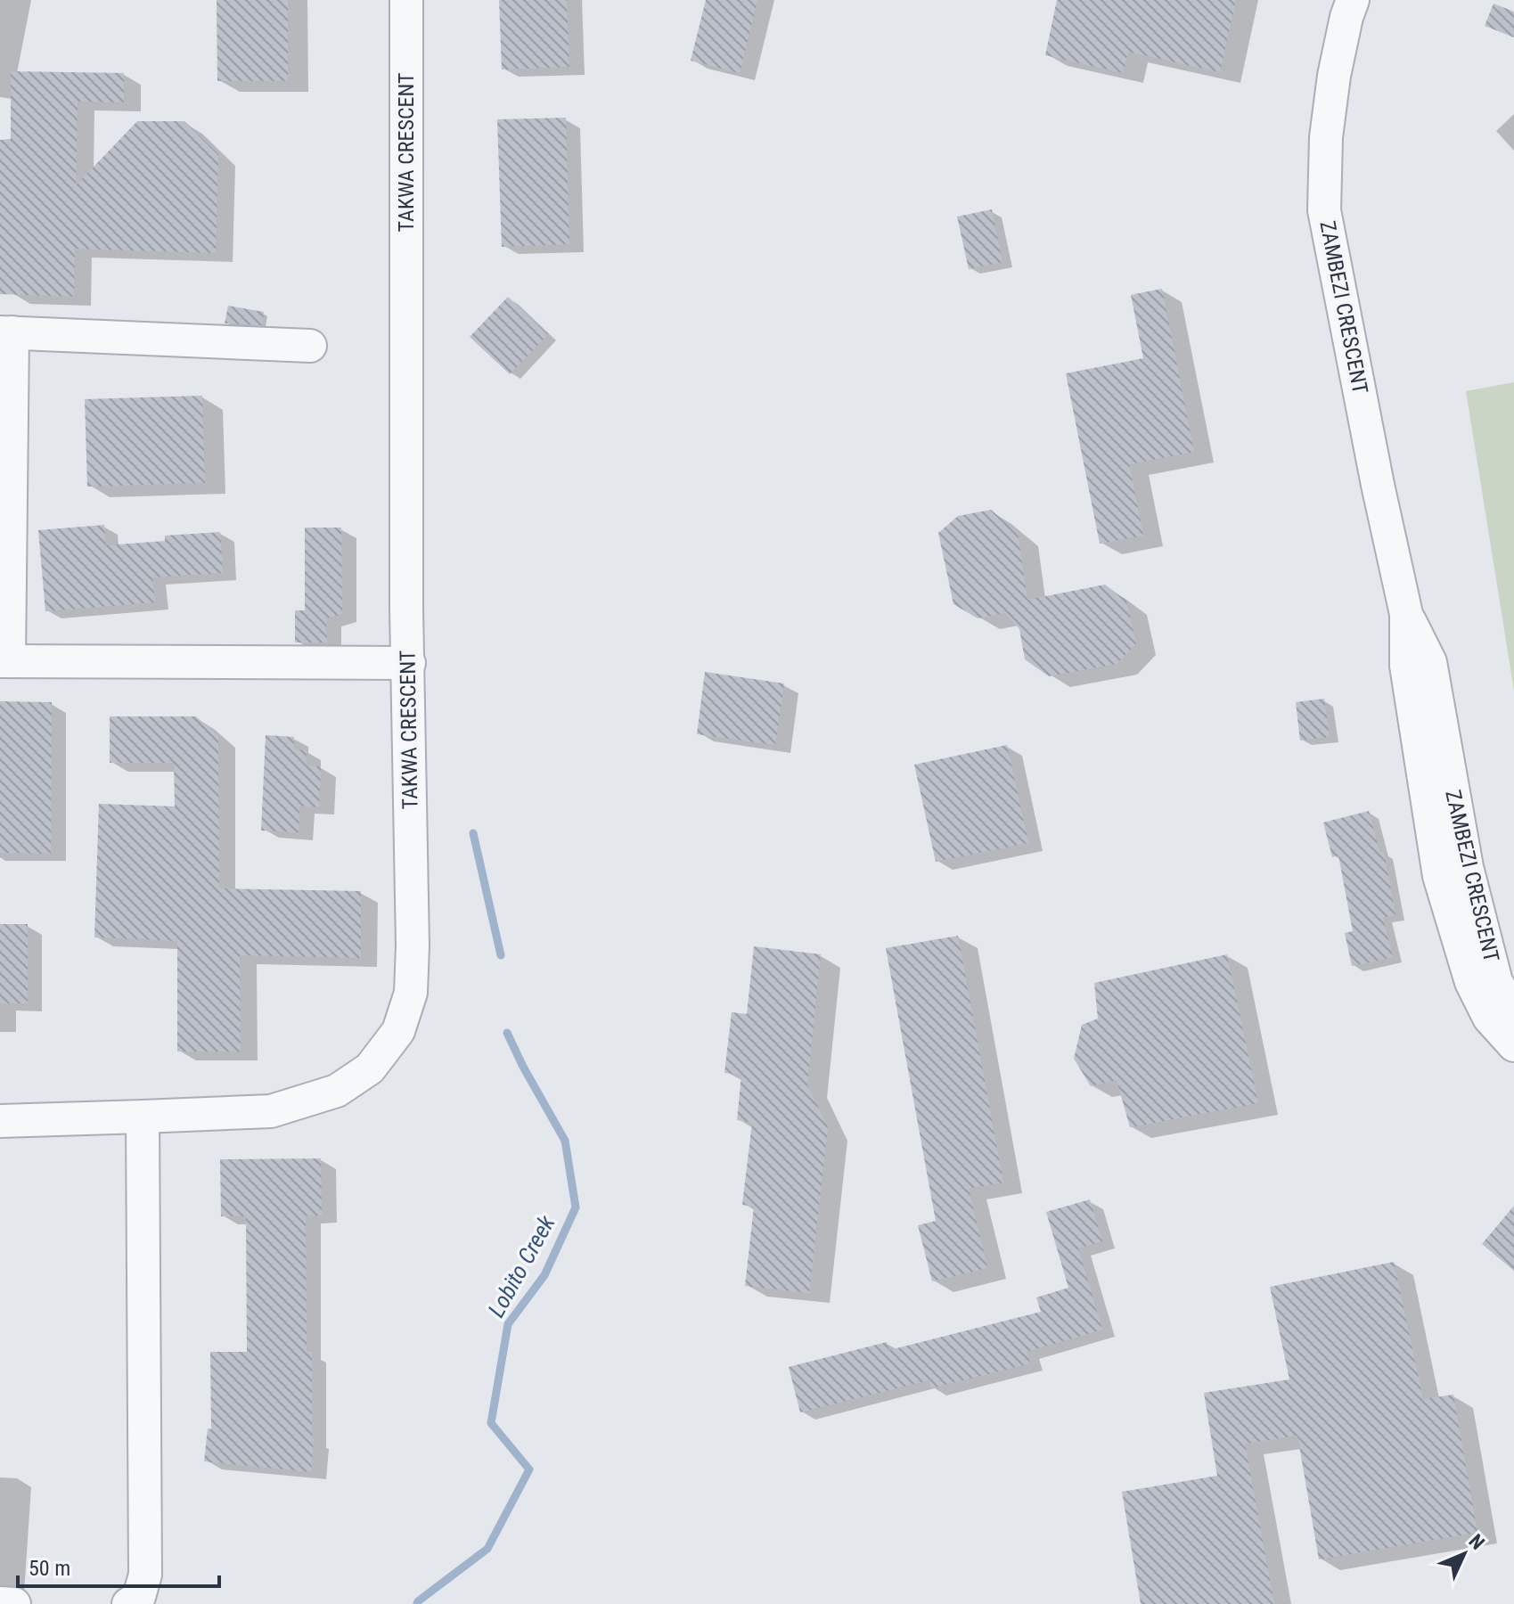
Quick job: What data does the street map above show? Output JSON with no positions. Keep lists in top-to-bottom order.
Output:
{
  "streets": {
    "street": ["TAKWA CRESCENT", "ZAMBEZI CRESCENT"]
  },
  "water": ["Lobito Creek"],
  "scale_bar": "50 m",
  "north": "top right"
}
